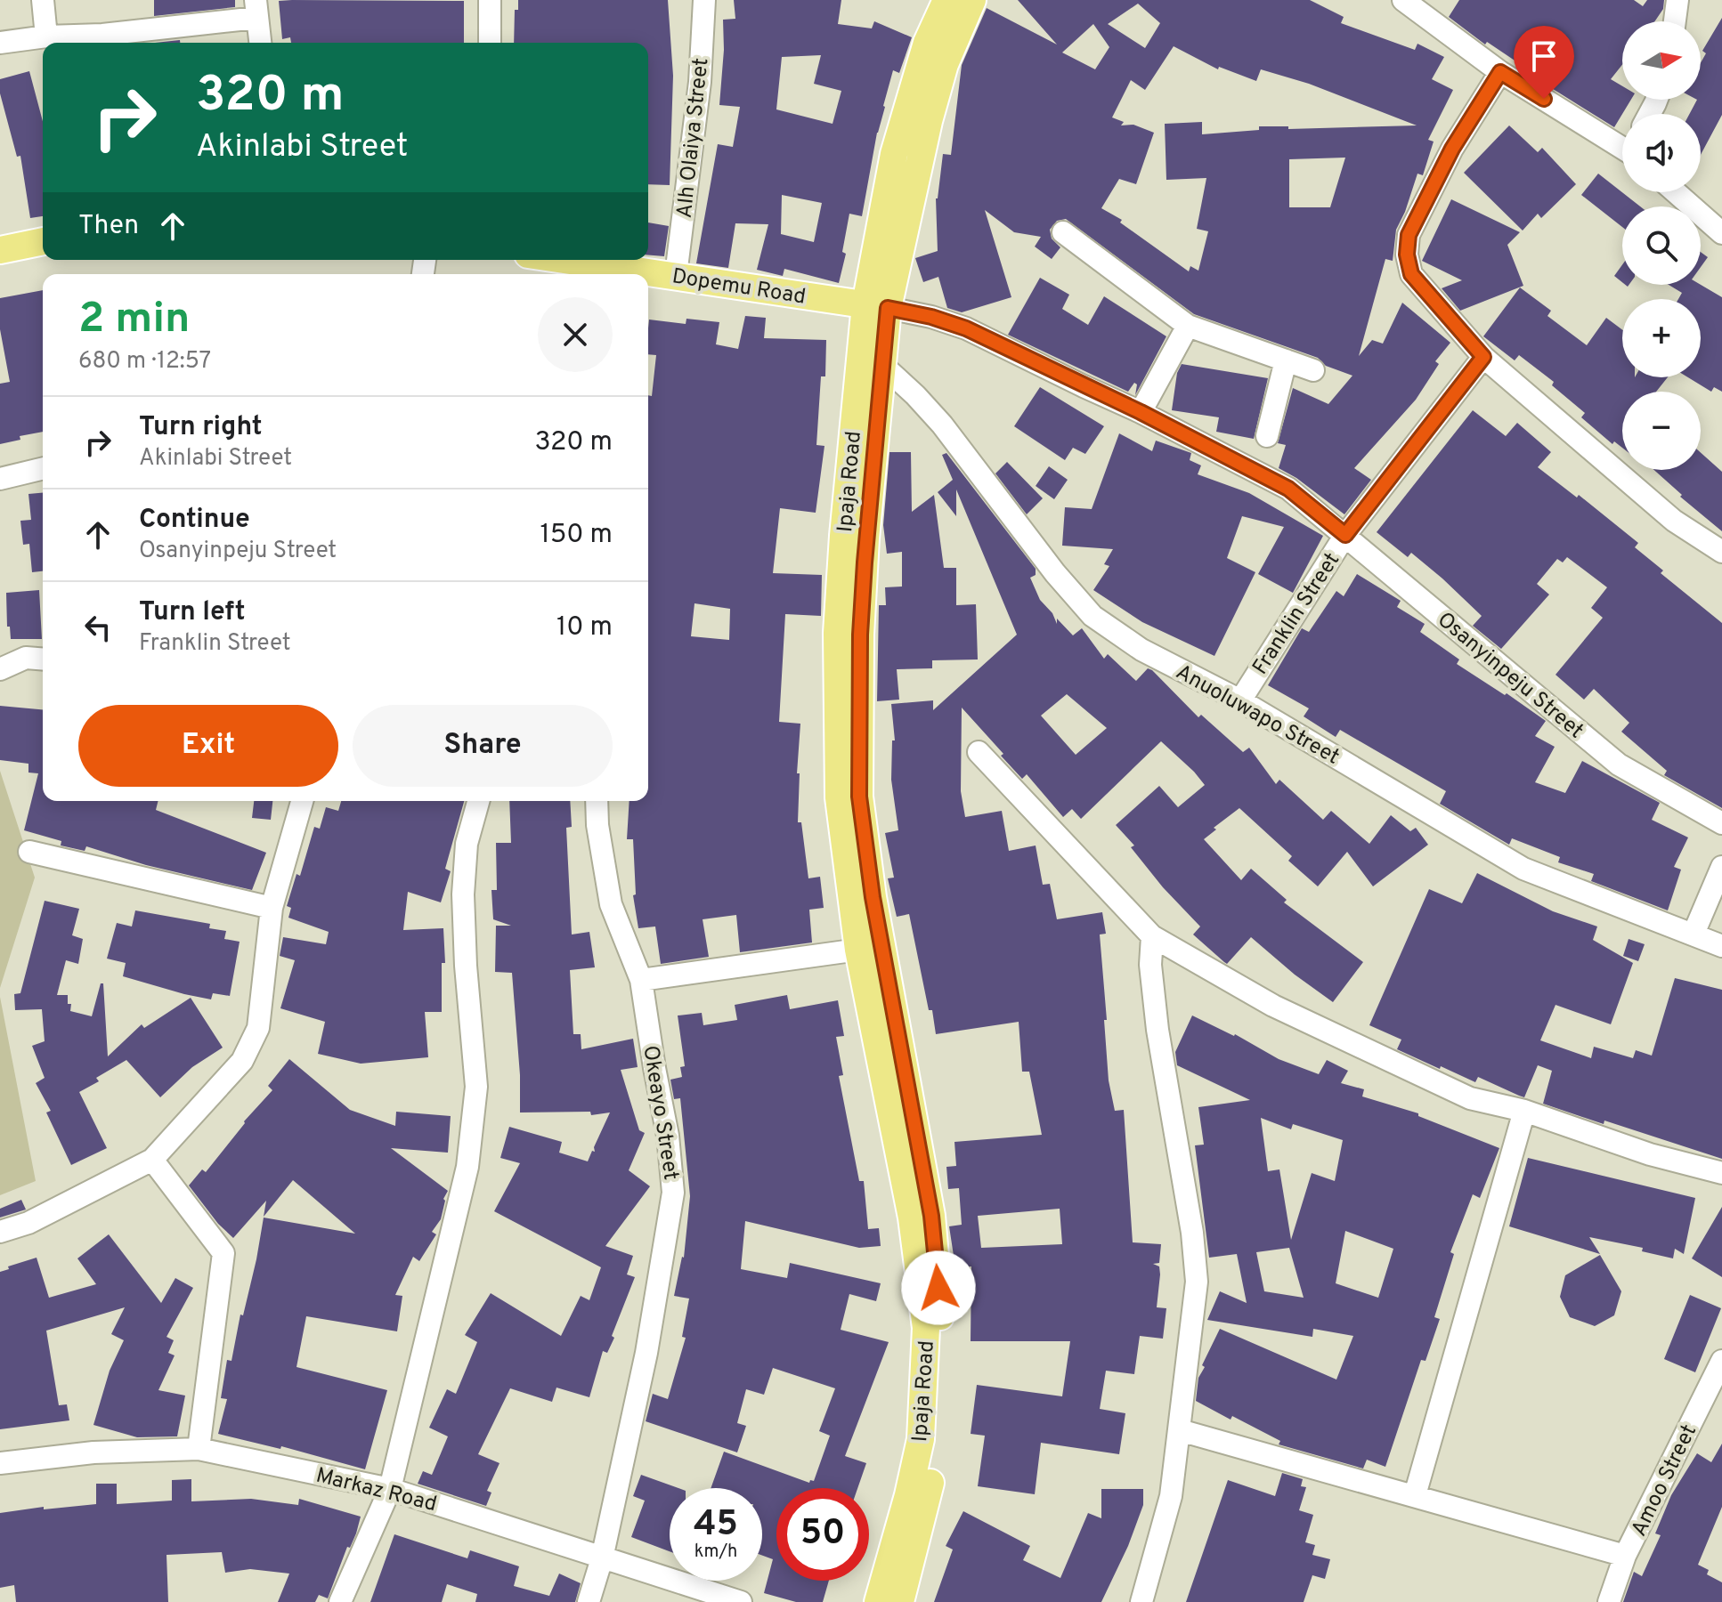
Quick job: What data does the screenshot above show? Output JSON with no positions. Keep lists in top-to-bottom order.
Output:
{
  "streets": {
    "main road": ["Dopemu Road", "Ipaja Road"],
    "street": [
      "Alh Olaiya Street",
      "Franklin Street",
      "Osanyinpeju Street",
      "Anuoluwapo Street",
      "Okeayo Street",
      "Amoo Street",
      "Markaz Road"
    ]
  },
  "crossings": [
    ["Alh Olaiya Street", "Dopemu Road"],
    ["Dopemu Road", "Ipaja Road"],
    ["Dopemu Road", "Osanyinpeju Street"],
    ["Ipaja Road", "Osanyinpeju Street"],
    ["Ipaja Road", "Anuoluwapo Street"],
    ["Franklin Street", "Osanyinpeju Street"],
    ["Franklin Street", "Anuoluwapo Street"],
    ["Okeayo Street", "Markaz Road"]
  ],
  "north": "right",
  "page": {
    "map_buttons": ["+", "−"],
    "turn": ["320 m", "Akinlabi Street"],
    "then": "Then",
    "heading": ["2 min", "680 m · 12:57"],
    "list": [
      {
        "name": "Turn right",
        "note": "Akinlabi Street",
        "value": "320 m"
      },
      {
        "name": "Continue",
        "note": "Osanyinpeju Street",
        "value": "150 m"
      },
      {
        "name": "Turn left",
        "note": "Franklin Street",
        "value": "10 m"
      }
    ],
    "buttons": ["Exit", "Share"],
    "speed": "45 km/h",
    "limit": "50"
  }
}
